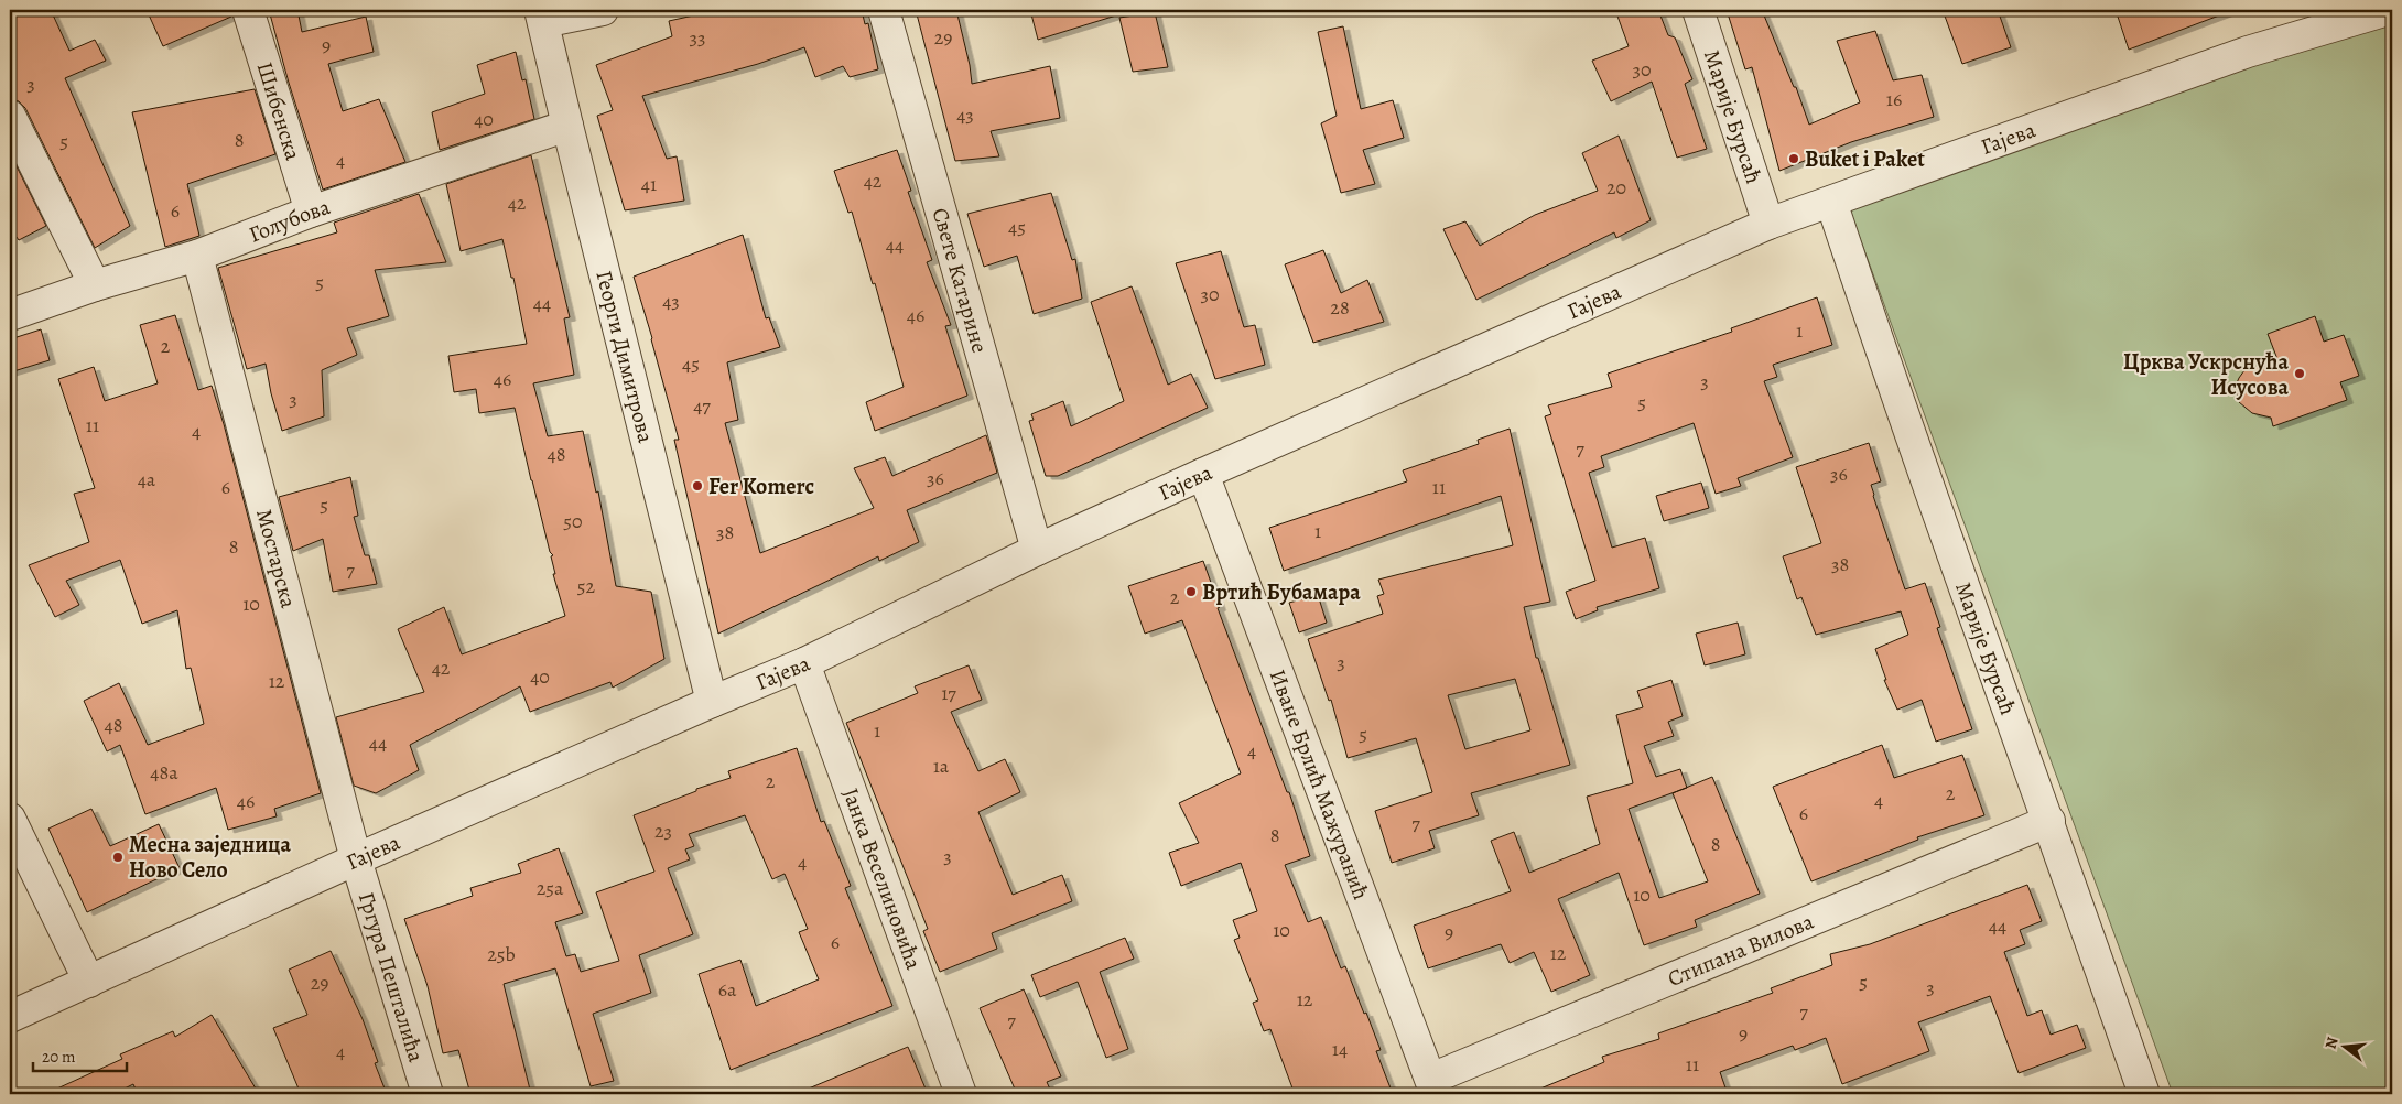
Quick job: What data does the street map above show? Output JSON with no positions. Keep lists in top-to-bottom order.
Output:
{
  "streets": {
    "street": [
      "Шибенска",
      "Марије Бурсаћ",
      "Гајева",
      "Голубова",
      "Свете Катарине",
      "Георги Димитрова",
      "Мостарска",
      "Иване Брлић Мажуранић",
      "Јанка Веселиновића",
      "Стипана Вилова",
      "Гргура Пешталића"
    ]
  },
  "crossings": [
    ["Шибенска", "Голубова"],
    ["Марије Бурсаћ", "Гајева"],
    ["Марије Бурсаћ", "Стипана Вилова"],
    ["Гајева", "Свете Катарине"],
    ["Гајева", "Георги Димитрова"],
    ["Гајева", "Мостарска"],
    ["Гајева", "Иване Брлић Мажуранић"],
    ["Гајева", "Јанка Веселиновића"],
    ["Гајева", "Гргура Пешталића"],
    ["Голубова", "Георги Димитрова"],
    ["Голубова", "Мостарска"],
    ["Мостарска", "Гргура Пешталића"],
    ["Иване Брлић Мажуранић", "Стипана Вилова"]
  ],
  "places": [
    "Buket i Paket",
    "Црква Ускрснућа Исусова",
    "Fer Komerc",
    "Вртић Бубамара",
    "Месна заједница Ново Село"
  ],
  "house_numbers": [
    "33",
    "29",
    "9",
    "30",
    "3",
    "16",
    "43",
    "40",
    "8",
    "5",
    "4",
    "42",
    "41",
    "20",
    "42",
    "6",
    "45",
    "44",
    "5",
    "30",
    "43",
    "44",
    "28",
    "46",
    "1",
    "2",
    "45",
    "46",
    "3",
    "3",
    "5",
    "47",
    "11",
    "4",
    "7",
    "48",
    "36",
    "36",
    "4a",
    "6",
    "11",
    "5",
    "50",
    "1",
    "38",
    "8",
    "38",
    "7",
    "52",
    "2",
    "10",
    "3",
    "42",
    "40",
    "12",
    "17",
    "48",
    "1",
    "5",
    "44",
    "4",
    "1a",
    "48a",
    "2",
    "2",
    "4",
    "46",
    "6",
    "7",
    "23",
    "8",
    "8",
    "3",
    "4",
    "25a",
    "10",
    "44",
    "10",
    "9",
    "6",
    "12",
    "25b",
    "5",
    "29",
    "3",
    "6a",
    "12",
    "7",
    "7",
    "9",
    "14",
    "4",
    "11"
  ],
  "scale_bar": "20 m",
  "north": "left"
}
